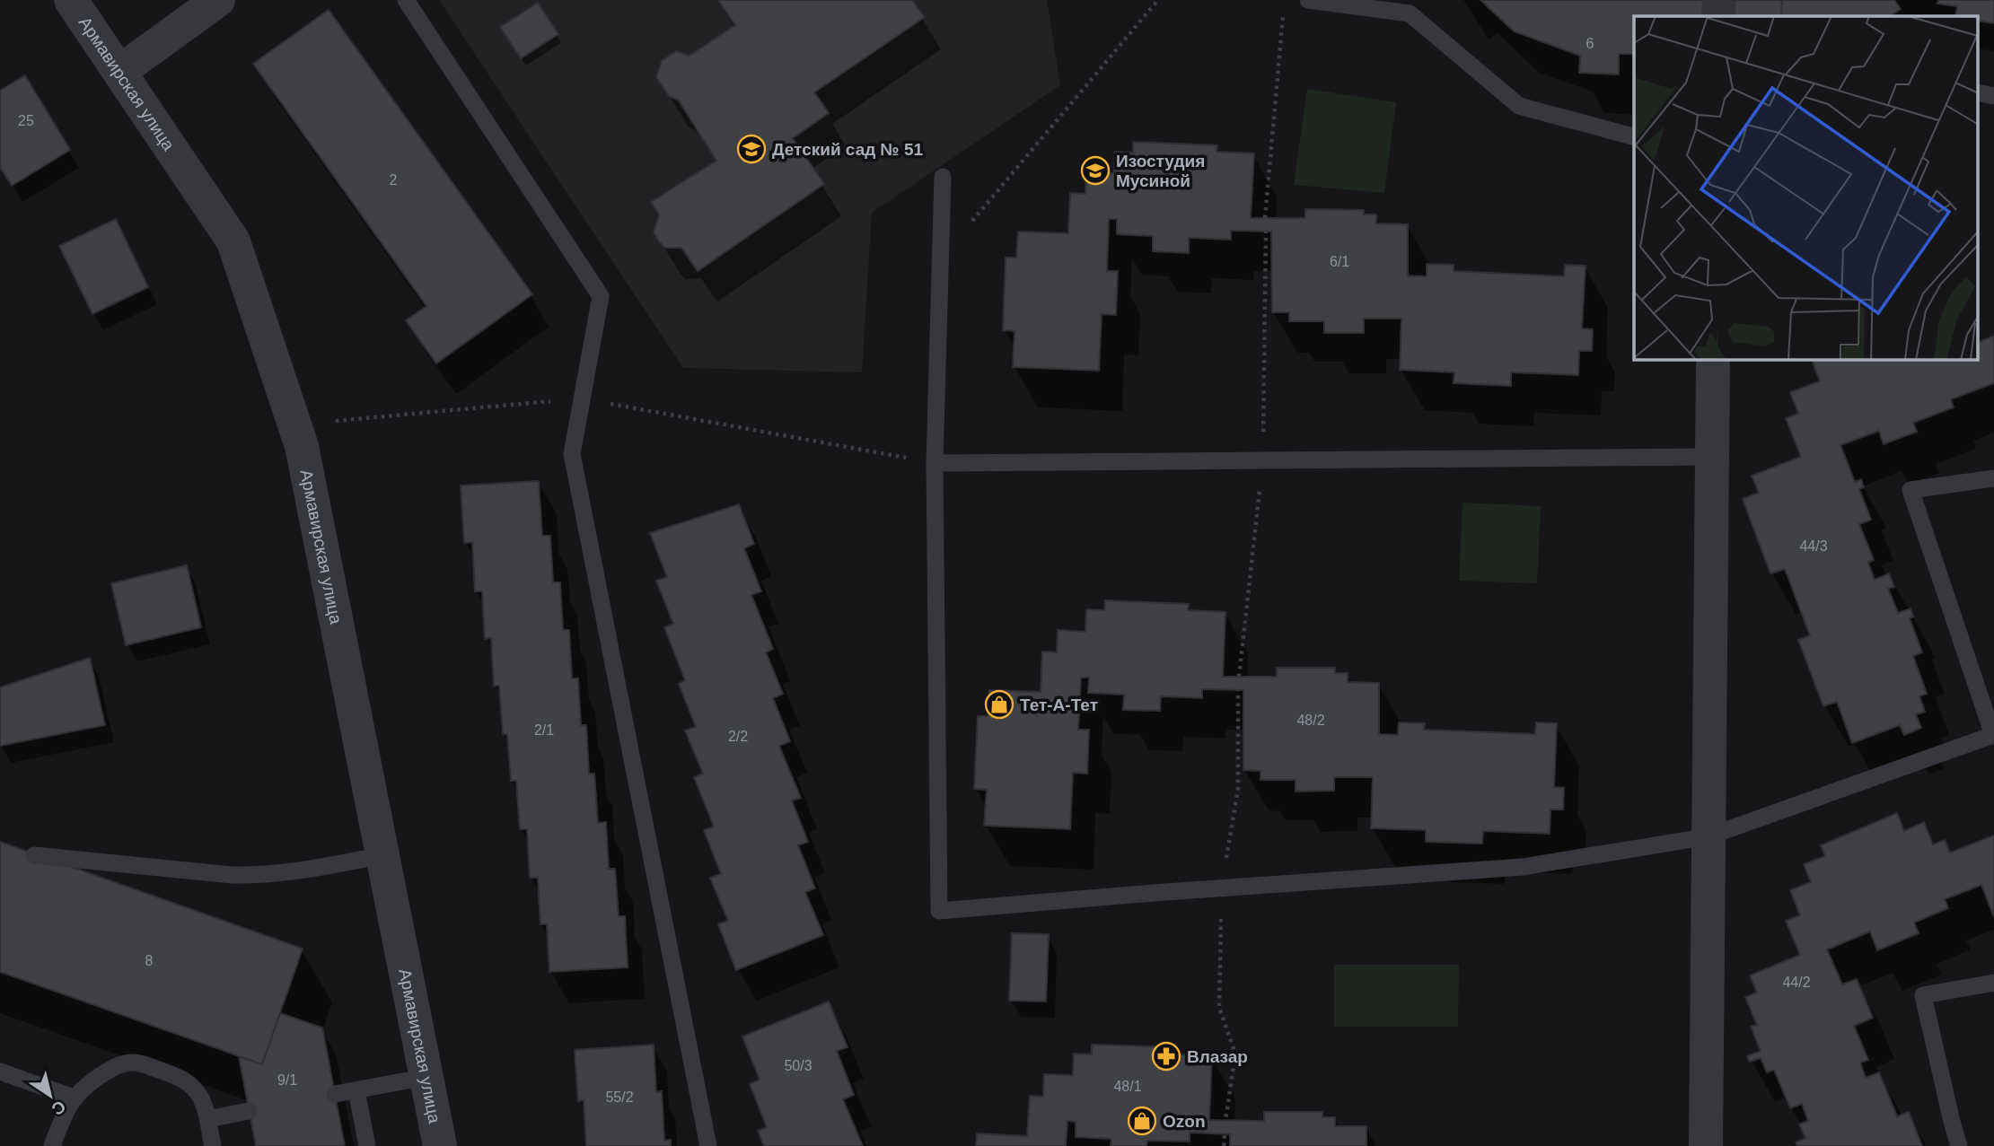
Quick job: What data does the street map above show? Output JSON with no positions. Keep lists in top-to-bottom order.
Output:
{
  "streets": {
    "street": ["Армавирская улица"]
  },
  "places": {
    "school or university": ["Детский сад № 51", "Изостудия Мусиной"],
    "shop": ["Тет-А-Тет", "Ozon"],
    "pharmacy": ["Влазар"]
  },
  "house_numbers": [
    "6",
    "25",
    "2",
    "6/1",
    "44/3",
    "48/2",
    "2/1",
    "2/2",
    "8",
    "44/2",
    "50/3",
    "9/1",
    "48/1",
    "55/2"
  ],
  "north": "bottom right"
}
